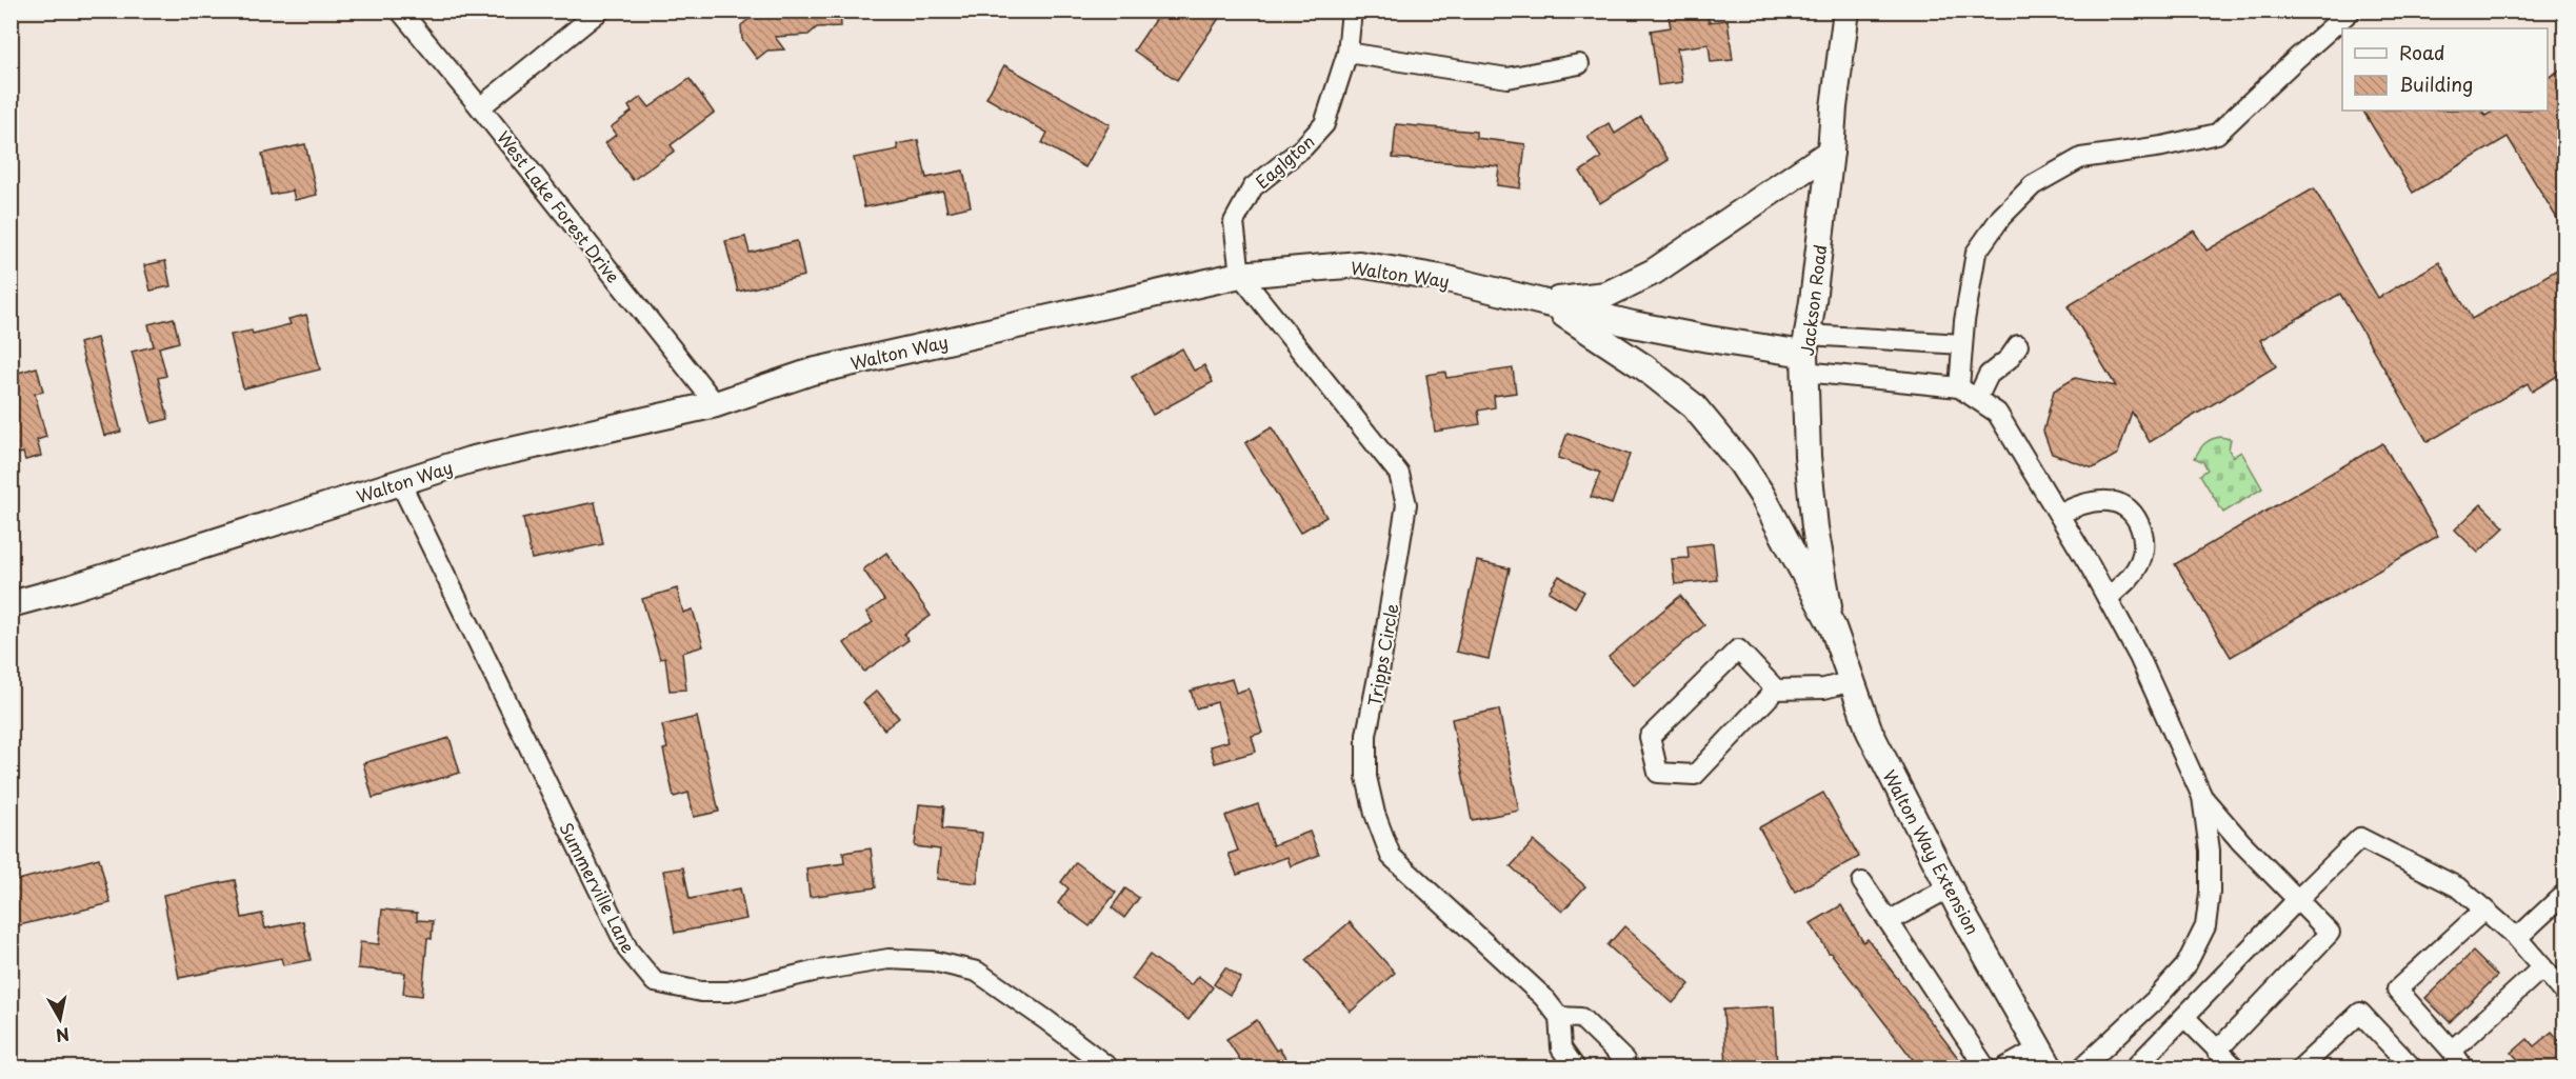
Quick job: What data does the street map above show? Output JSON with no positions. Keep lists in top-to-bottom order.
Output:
{
  "streets": {
    "main road": ["Walton Way", "Jackson Road", "Walton Way Extension"],
    "street": [
      "Eaglgton",
      "West Lake Forest Drive",
      "Tripps Circle",
      "Summerville Lane"
    ]
  },
  "crossings": [
    ["Eaglgton", "Walton Way"],
    ["Eaglgton", "Tripps Circle"],
    ["West Lake Forest Drive", "Walton Way"],
    ["Walton Way", "Jackson Road"],
    ["Walton Way", "Tripps Circle"],
    ["Walton Way", "Summerville Lane"],
    ["Jackson Road", "Walton Way Extension"]
  ],
  "legend": ["Road", "Building"],
  "north": "bottom"
}
